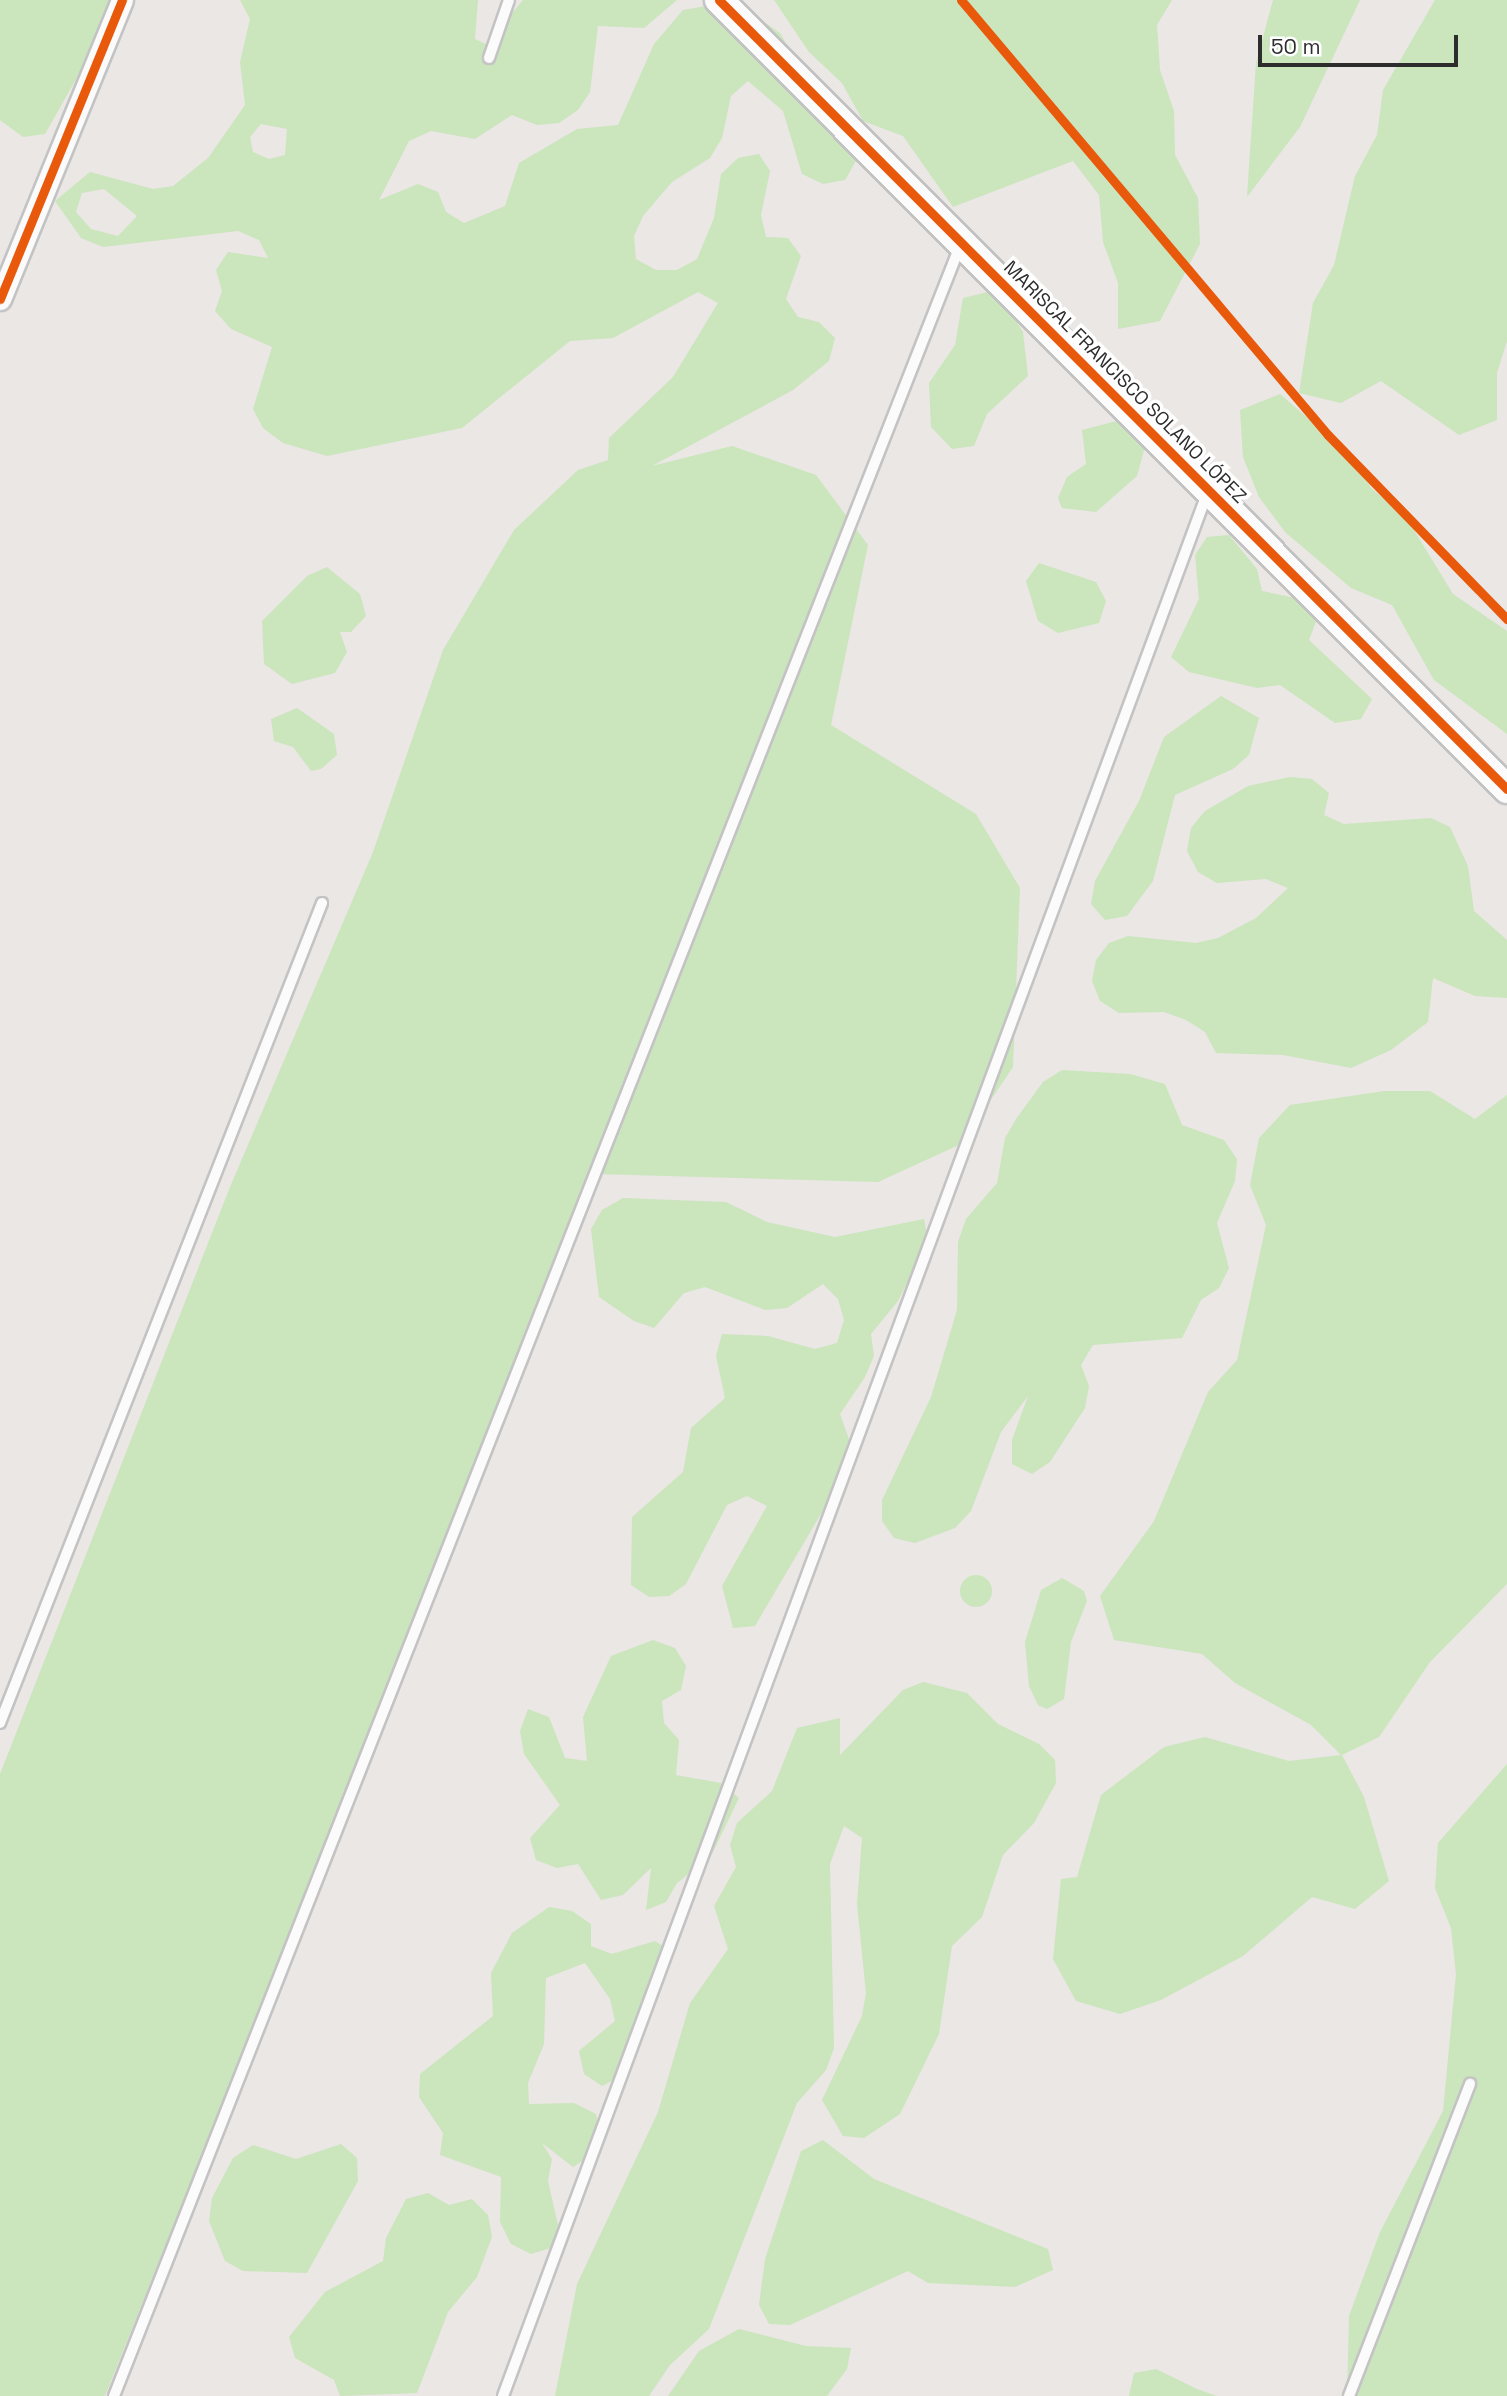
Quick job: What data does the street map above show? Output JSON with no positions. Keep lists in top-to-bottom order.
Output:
{
  "streets": {
    "street": ["MARISCAL FRANCISCO SOLANO LÓPEZ"]
  },
  "scale_bar": "50 m"
}
